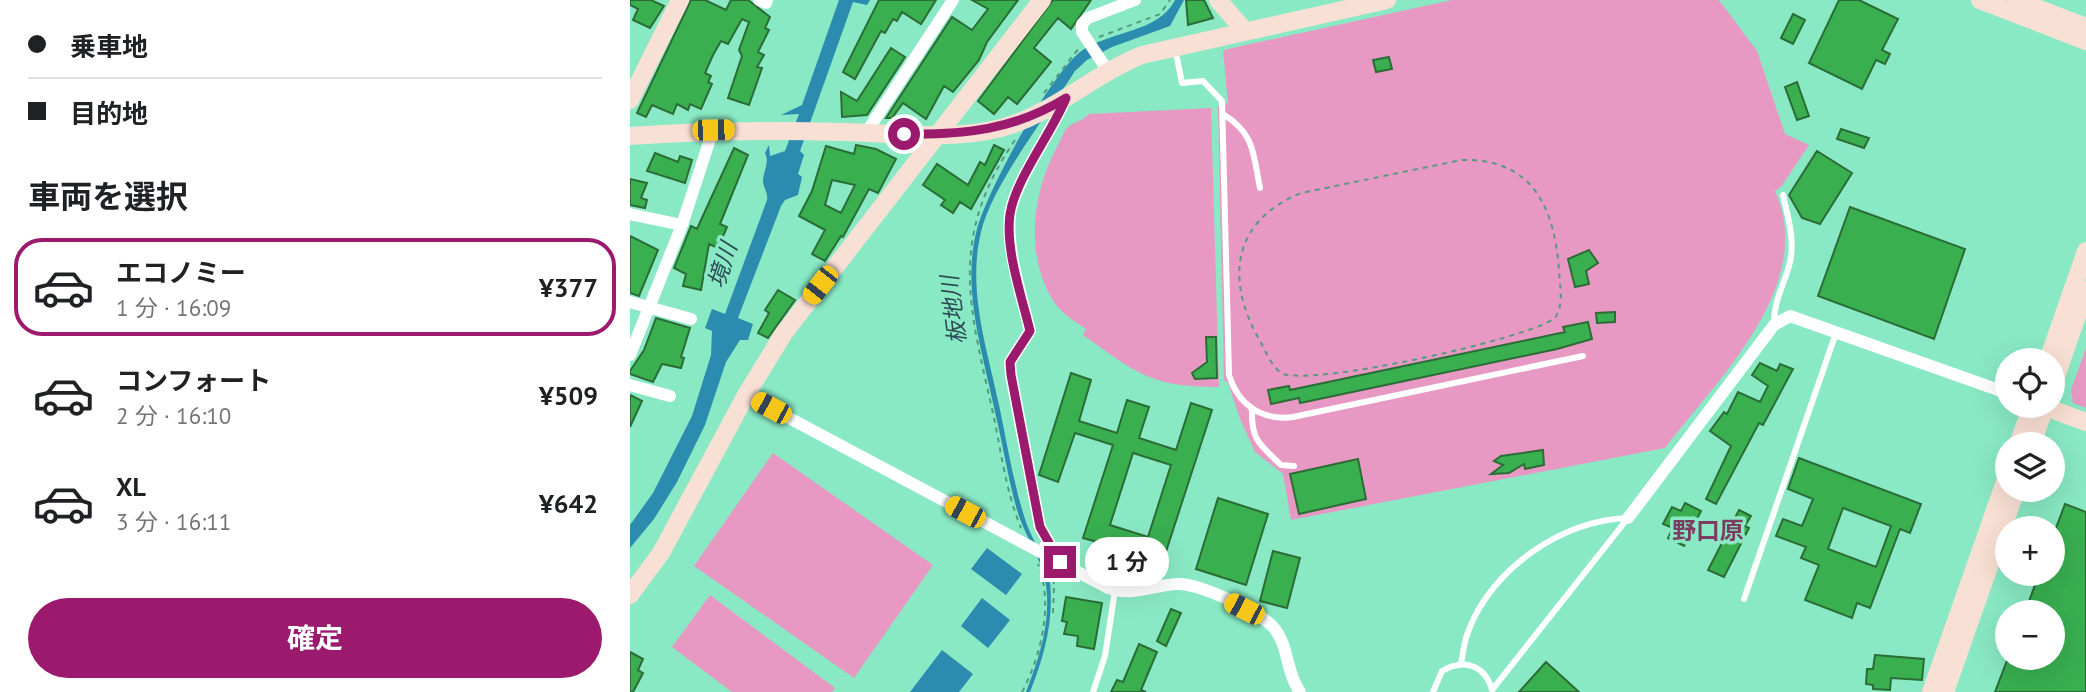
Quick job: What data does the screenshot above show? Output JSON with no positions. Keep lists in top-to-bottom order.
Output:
{
  "districts": ["野口原"],
  "water": ["境川", "板地川"],
  "page": {
    "banner": ["乗車地", "目的地"],
    "heading": "車両を選択",
    "list": [
      {
        "name": "エコノミー",
        "note": "1 分 · 16:09",
        "value": "¥377"
      },
      {
        "name": "コンフォート",
        "note": "2 分 · 16:10",
        "value": "¥509"
      },
      {
        "name": "XL",
        "note": "3 分 · 16:11",
        "value": "¥642"
      }
    ],
    "map_buttons": ["+", "−"],
    "bubble": "1 分",
    "buttons": "確定"
  }
}
